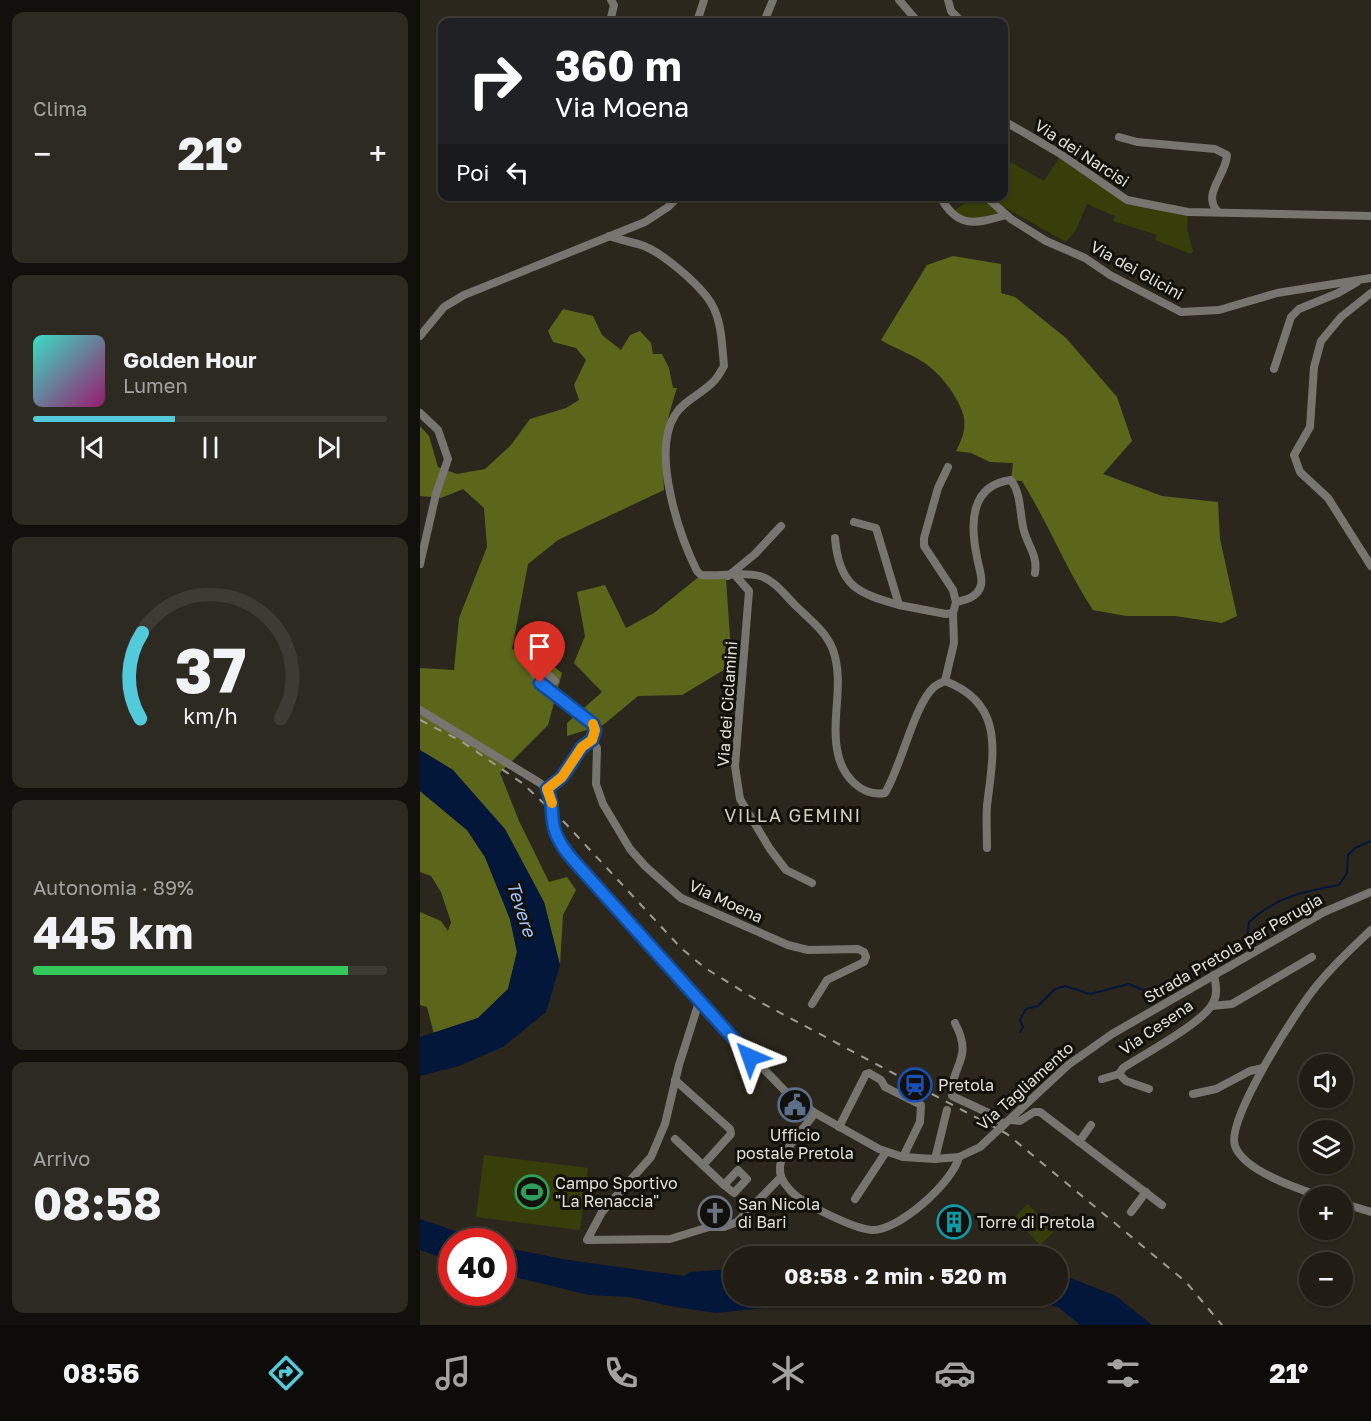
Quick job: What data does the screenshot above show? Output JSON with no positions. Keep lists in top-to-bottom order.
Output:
{
  "streets": {
    "street": [
      "Via dei Narcisi",
      "Via dei Glicini",
      "Via dei Ciclamini",
      "Via Moena",
      "Strada Pretola per Perugia",
      "Via Cesena",
      "Via Tagliamento"
    ]
  },
  "crossings": [
    ["Strada Pretola per Perugia", "Via Cesena"],
    ["Strada Pretola per Perugia", "Via Tagliamento"]
  ],
  "districts": ["VILLA GEMINI"],
  "water": ["Tevere"],
  "places": {
    "station": ["Pretola"],
    "public building": ["Ufficio postale Pretola"],
    "sports": ["Campo Sportivo \"La Renaccia\""],
    "church": ["San Nicola di Bari"],
    "building": ["Torre di Pretola"]
  },
  "page": {
    "tile": [
      "Clima",
      ["Autonomia · 89%", "445 km"],
      ["Arrivo", "08:58"]
    ],
    "turn": ["360 m", "Via Moena"],
    "heat": ["−", "21°", "+"],
    "then": "Poi",
    "song": ["Golden Hour", "Lumen"],
    "map_buttons": ["+", "−"],
    "limit": "40",
    "trip": "08:58 · 2 min · 520 m",
    "tabs": ["08:56", "21°"],
    "gauge": ["37", "km/h"]
  }
}
